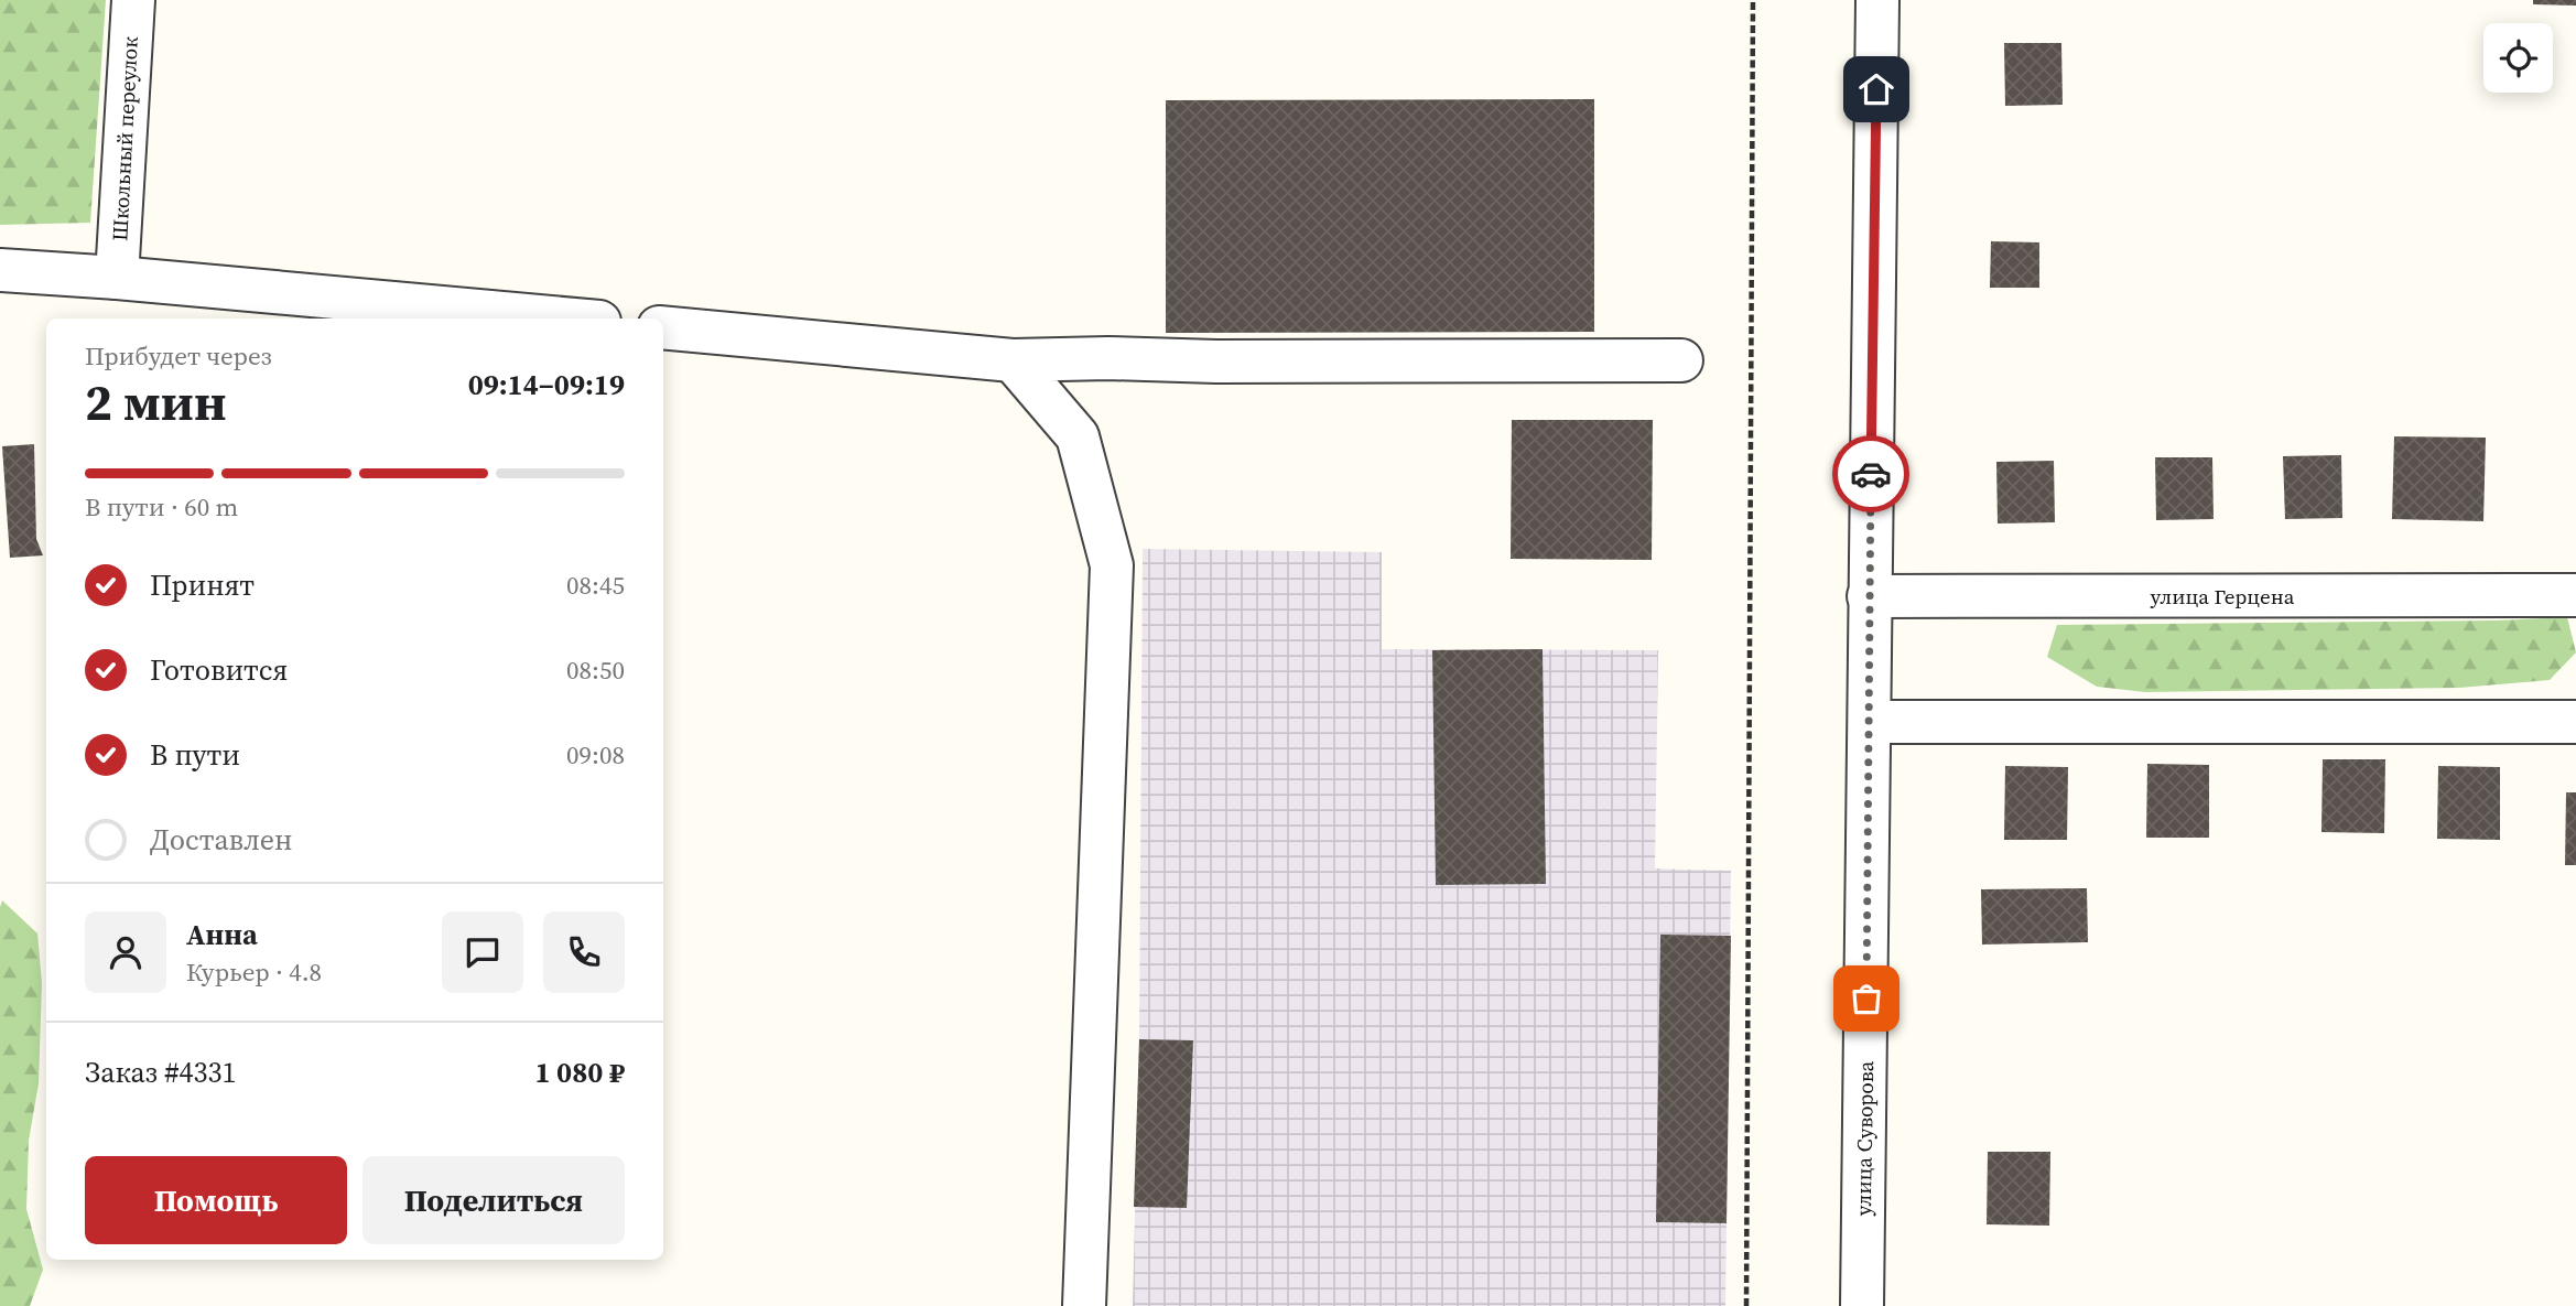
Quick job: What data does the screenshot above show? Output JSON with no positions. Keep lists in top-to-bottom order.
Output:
{
  "streets": {
    "street": ["Школьный переулок", "улица Герцена", "улица Суворова"]
  },
  "crossings": [
    ["улица Герцена", "улица Суворова"]
  ],
  "page": {
    "heading": ["2 мин", "Прибудет через", "09:14–09:19"],
    "panel": [
      "Анна",
      "Курьер · 4.8",
      "Заказ #4331",
      "1 080 ₽"
    ],
    "bar": "В пути · 60 m",
    "list": [
      ["Принят", "08:45"],
      ["Готовится", "08:50"],
      ["В пути", "09:08"],
      "Доставлен"
    ],
    "buttons": ["Помощь", "Поделиться"]
  }
}
